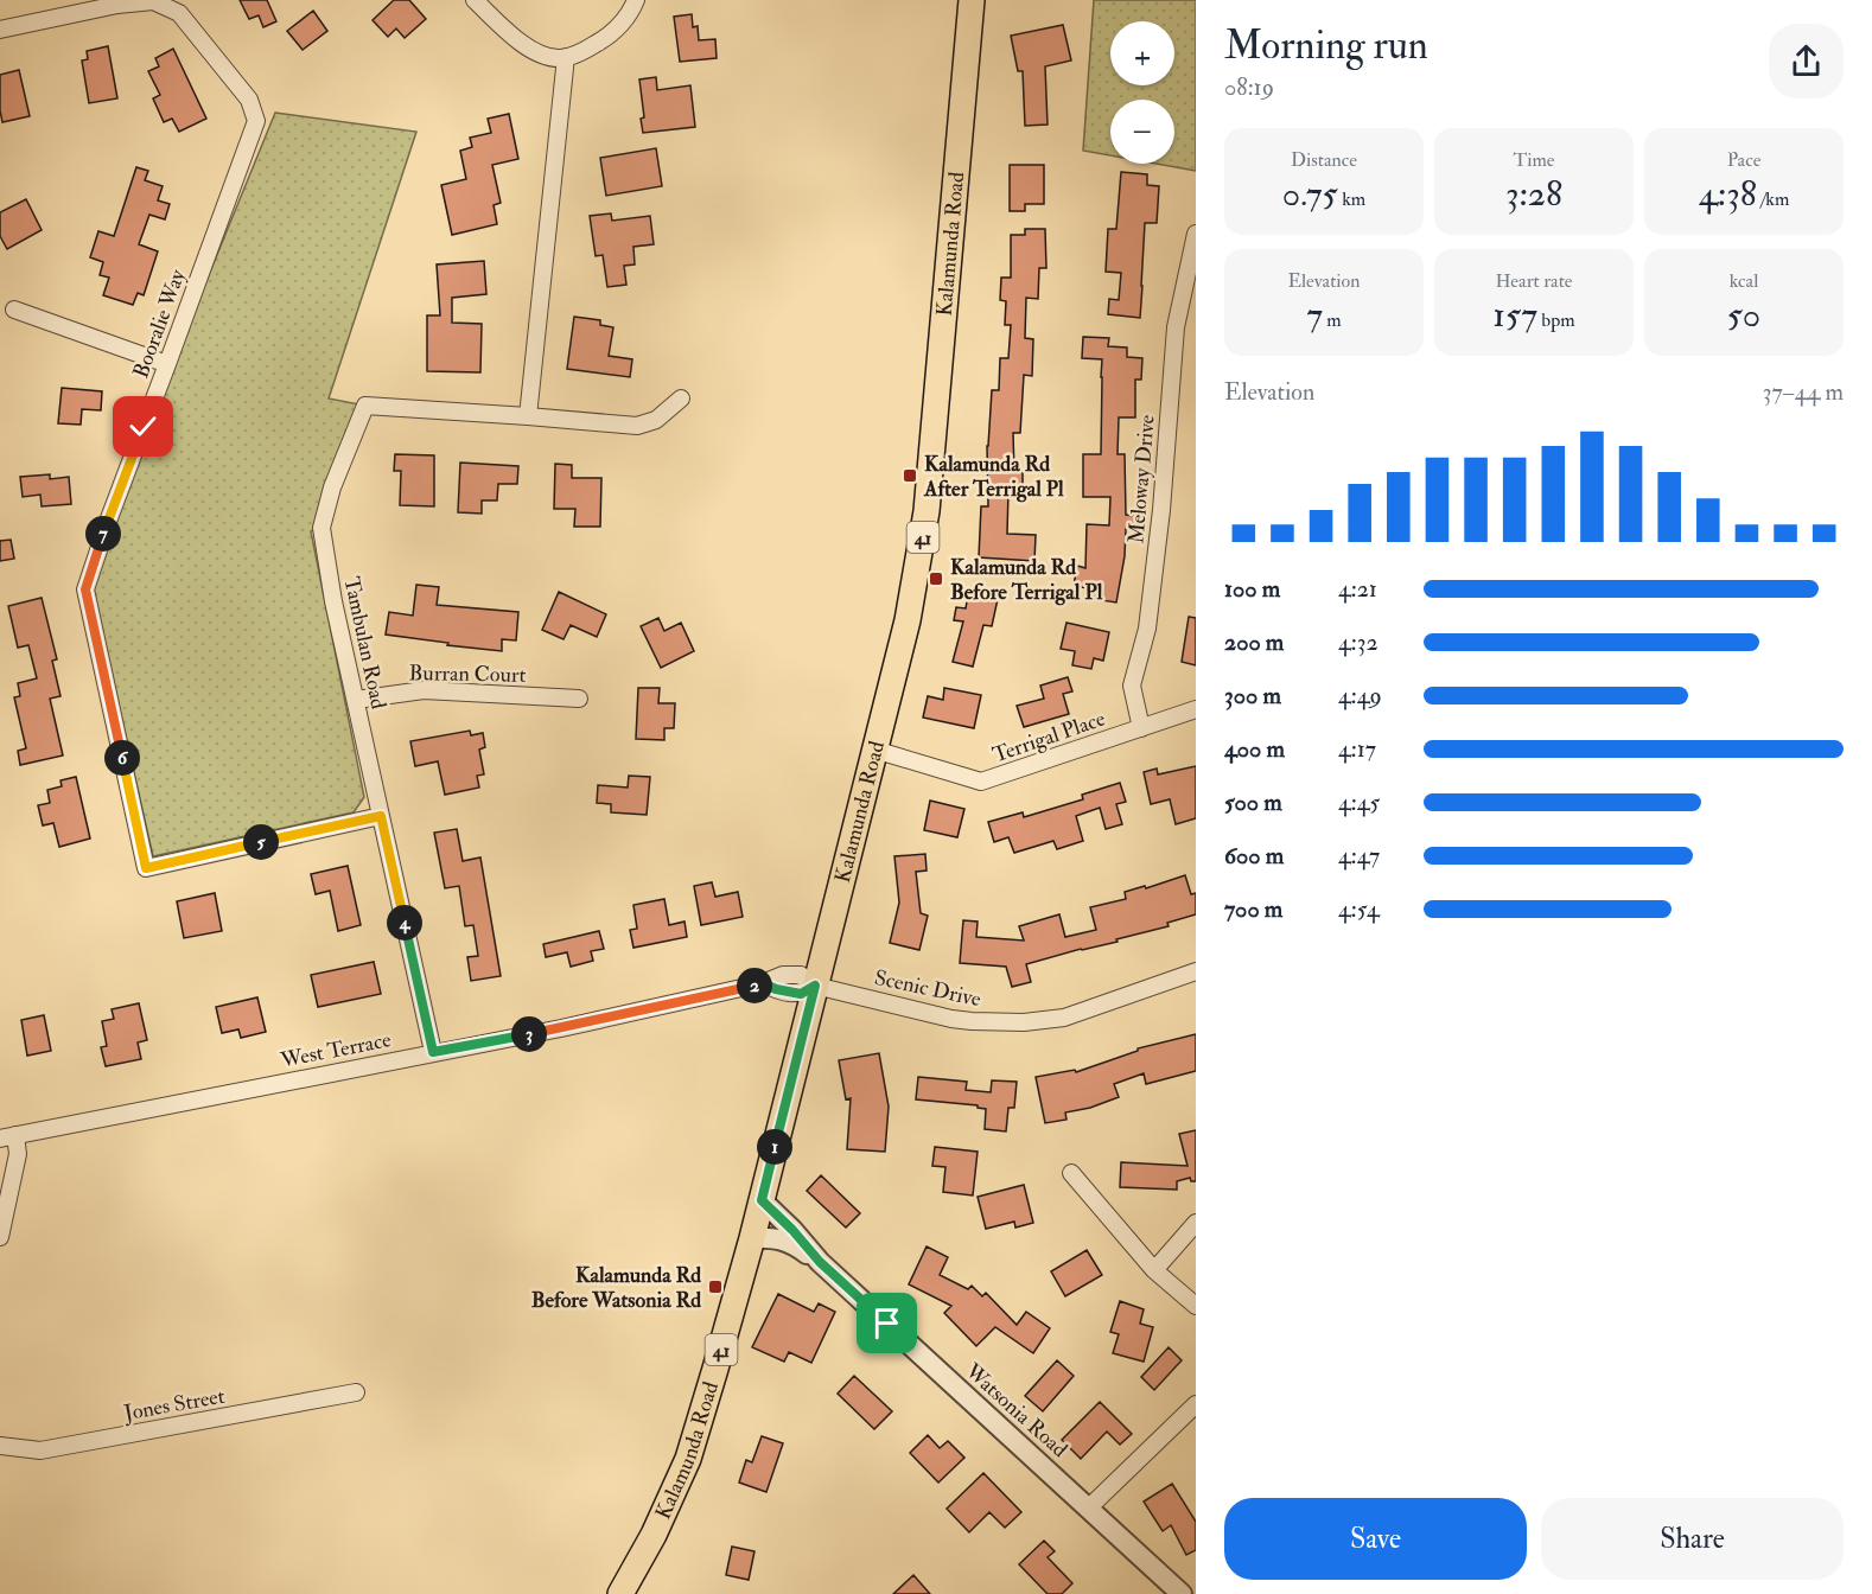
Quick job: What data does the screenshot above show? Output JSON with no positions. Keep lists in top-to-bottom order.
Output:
{
  "streets": {
    "main road": ["Kalamunda Road", "41"],
    "street": [
      "Booralie Way",
      "Meloway Drive",
      "Tambulan Road",
      "Burran Court",
      "Terrigal Place",
      "Scenic Drive",
      "West Terrace",
      "Jones Street",
      "Watsonia Road"
    ]
  },
  "crossings": [
    ["Kalamunda Road", "Terrigal Place"],
    ["Kalamunda Road", "Scenic Drive"],
    ["Kalamunda Road", "West Terrace"],
    ["Kalamunda Road", "Watsonia Road"],
    ["Booralie Way", "Tambulan Road"],
    ["Meloway Drive", "Terrigal Place"],
    ["Tambulan Road", "Burran Court"],
    ["Tambulan Road", "West Terrace"],
    ["Scenic Drive", "West Terrace"]
  ],
  "places": {
    "transit": ["Kalamunda Rd After Terrigal Pl", "Kalamunda Rd Before Terrigal Pl", "Kalamunda Rd Before Watsonia Rd"]
  },
  "page": {
    "heading": ["Morning run", "08:19"],
    "map_buttons": ["+", "−"],
    "stats": [
      ["Distance", "0.75 km"],
      ["Time", "3:28"],
      ["Pace", "4:38 /km"],
      ["Elevation", "7 m"],
      ["Heart rate", "157 bpm"],
      ["kcal", "50"]
    ],
    "chart": ["Elevation", "37–44 m"],
    "pins": [
      "7",
      "6",
      "5",
      "4",
      "2",
      "3",
      "1"
    ],
    "list": [
      {
        "name": "100 m",
        "note": "4:21"
      },
      {
        "name": "200 m",
        "note": "4:32"
      },
      {
        "name": "300 m",
        "note": "4:49"
      },
      {
        "name": "400 m",
        "note": "4:17"
      },
      {
        "name": "500 m",
        "note": "4:45"
      },
      {
        "name": "600 m",
        "note": "4:47"
      },
      {
        "name": "700 m",
        "note": "4:54"
      }
    ],
    "buttons": ["Save", "Share"]
  }
}
